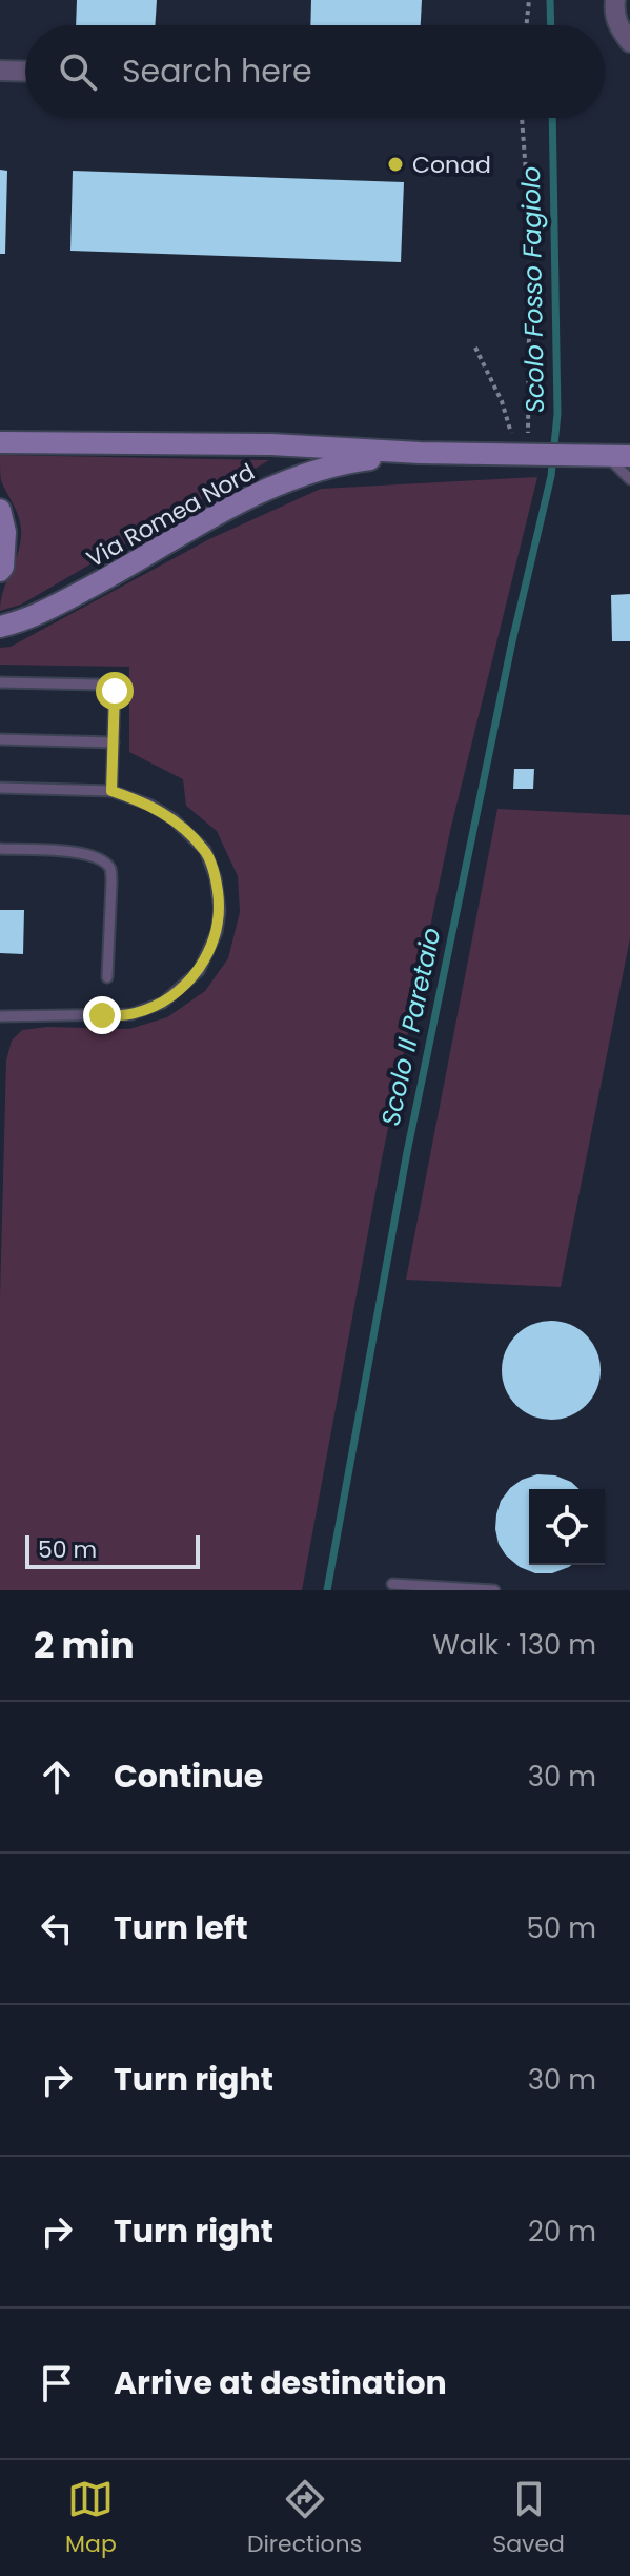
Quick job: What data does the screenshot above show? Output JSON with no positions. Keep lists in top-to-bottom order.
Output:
{
  "streets": {
    "main road": ["Via Romea Nord"]
  },
  "water": ["Scolo Fosso Fagiolo", "Scolo Il Paretaio"],
  "places": ["Conad"],
  "scale_bar": "50 m",
  "page": {
    "search": "Search here",
    "scale": "50 m",
    "heading": ["2 min", "Walk · 130 m"],
    "list": [
      ["Continue", "30 m"],
      ["Turn left", "50 m"],
      ["Turn right", "30 m"],
      ["Turn right", "20 m"],
      "Arrive at destination"
    ],
    "nav": ["Map", "Directions", "Saved"]
  }
}
